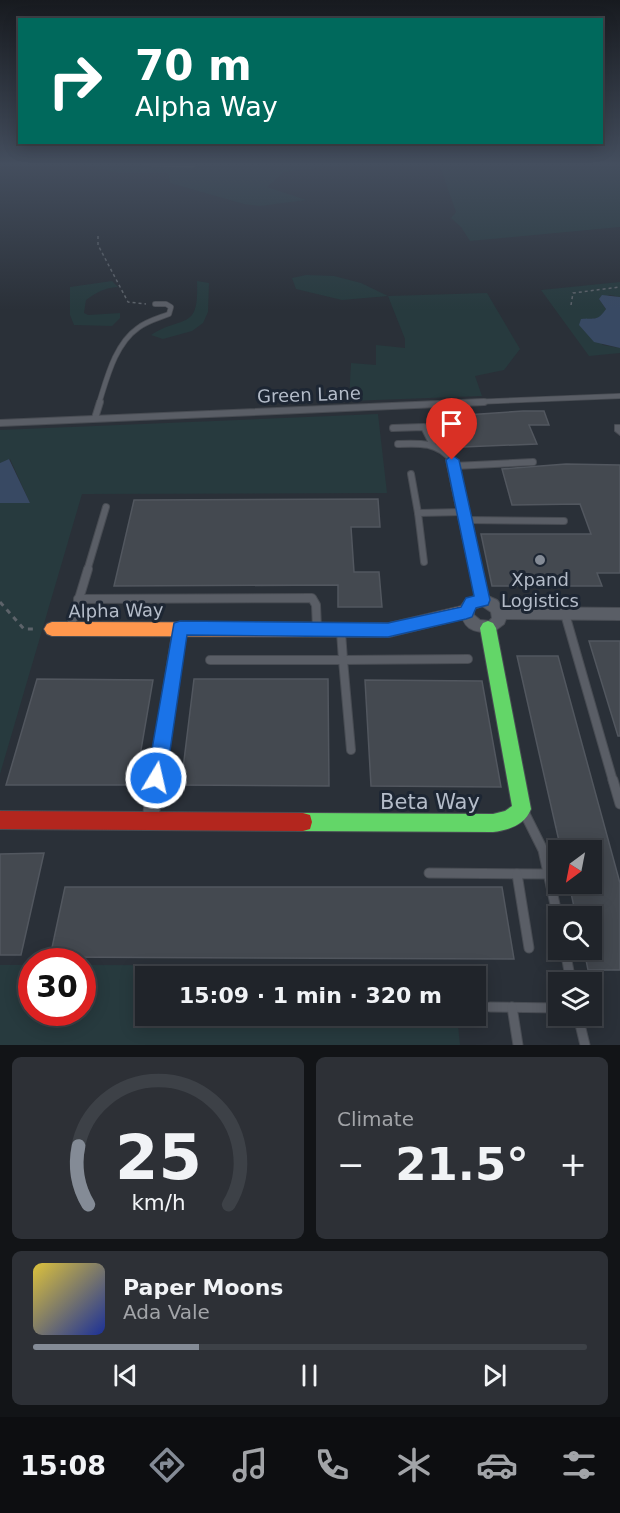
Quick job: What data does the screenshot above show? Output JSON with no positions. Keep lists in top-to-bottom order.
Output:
{
  "streets": {
    "street": ["Alpha Way", "Beta Way"],
    "lane": ["Green Lane"]
  },
  "places": ["Xpand Logistics"],
  "north": "bottom left",
  "page": {
    "turn": ["70 m", "Alpha Way"],
    "limit": "30",
    "trip": "15:09 · 1 min · 320 m",
    "tile": "Climate",
    "heat": ["−", "21.5°", "+"],
    "song": ["Paper Moons", "Ada Vale"],
    "tabs": "15:08",
    "gauge": ["25", "km/h"]
  }
}
